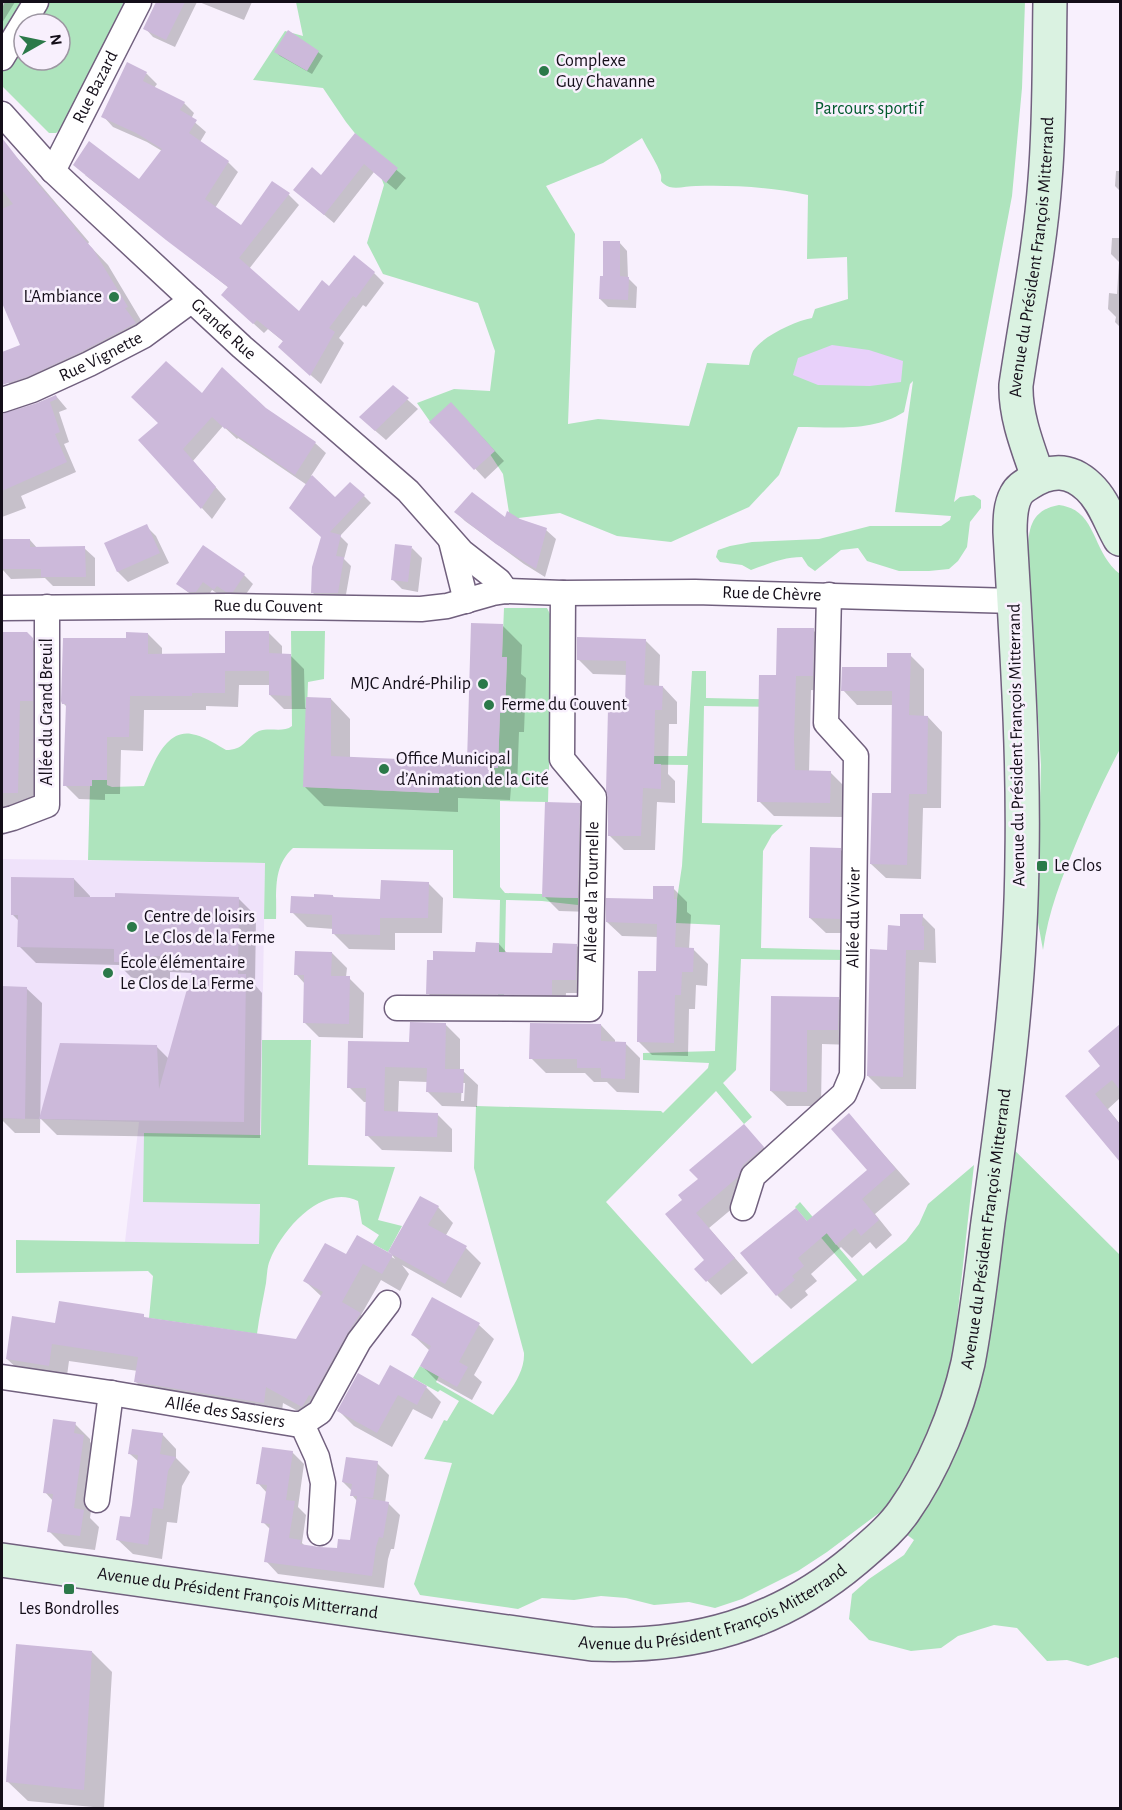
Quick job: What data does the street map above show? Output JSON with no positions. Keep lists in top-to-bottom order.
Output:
{
  "streets": {
    "street": [
      "Rue Bazard",
      "Avenue du Président François Mitterrand",
      "Grande Rue",
      "Rue Vignette",
      "Rue de Chèvre",
      "Rue du Couvent",
      "Allée du Grand Breuil",
      "Allée de la Tournelle",
      "Allée du Vivier",
      "Allée des Sassiers"
    ]
  },
  "crossings": [
    ["Rue Bazard", "Grande Rue"],
    ["Avenue du Président François Mitterrand", "Rue de Chèvre"],
    ["Grande Rue", "Rue Vignette"],
    ["Grande Rue", "Rue du Couvent"],
    ["Rue de Chèvre", "Rue du Couvent"],
    ["Rue de Chèvre", "Allée de la Tournelle"],
    ["Rue de Chèvre", "Allée du Vivier"],
    ["Rue du Couvent", "Allée du Grand Breuil"]
  ],
  "parks": ["Parcours sportif"],
  "places": {
    "other": [
      "Complexe Guy Chavanne",
      "L'Ambiance",
      "MJC André-Philip",
      "Ferme du Couvent",
      "Office Municipal d’Animation de la Cité",
      "Centre de loisirs Le Clos de la Ferme",
      "École élémentaire Le Clos de La Ferme"
    ],
    "transit": ["Le Clos", "Les Bondrolles"]
  },
  "north": "right"
}
